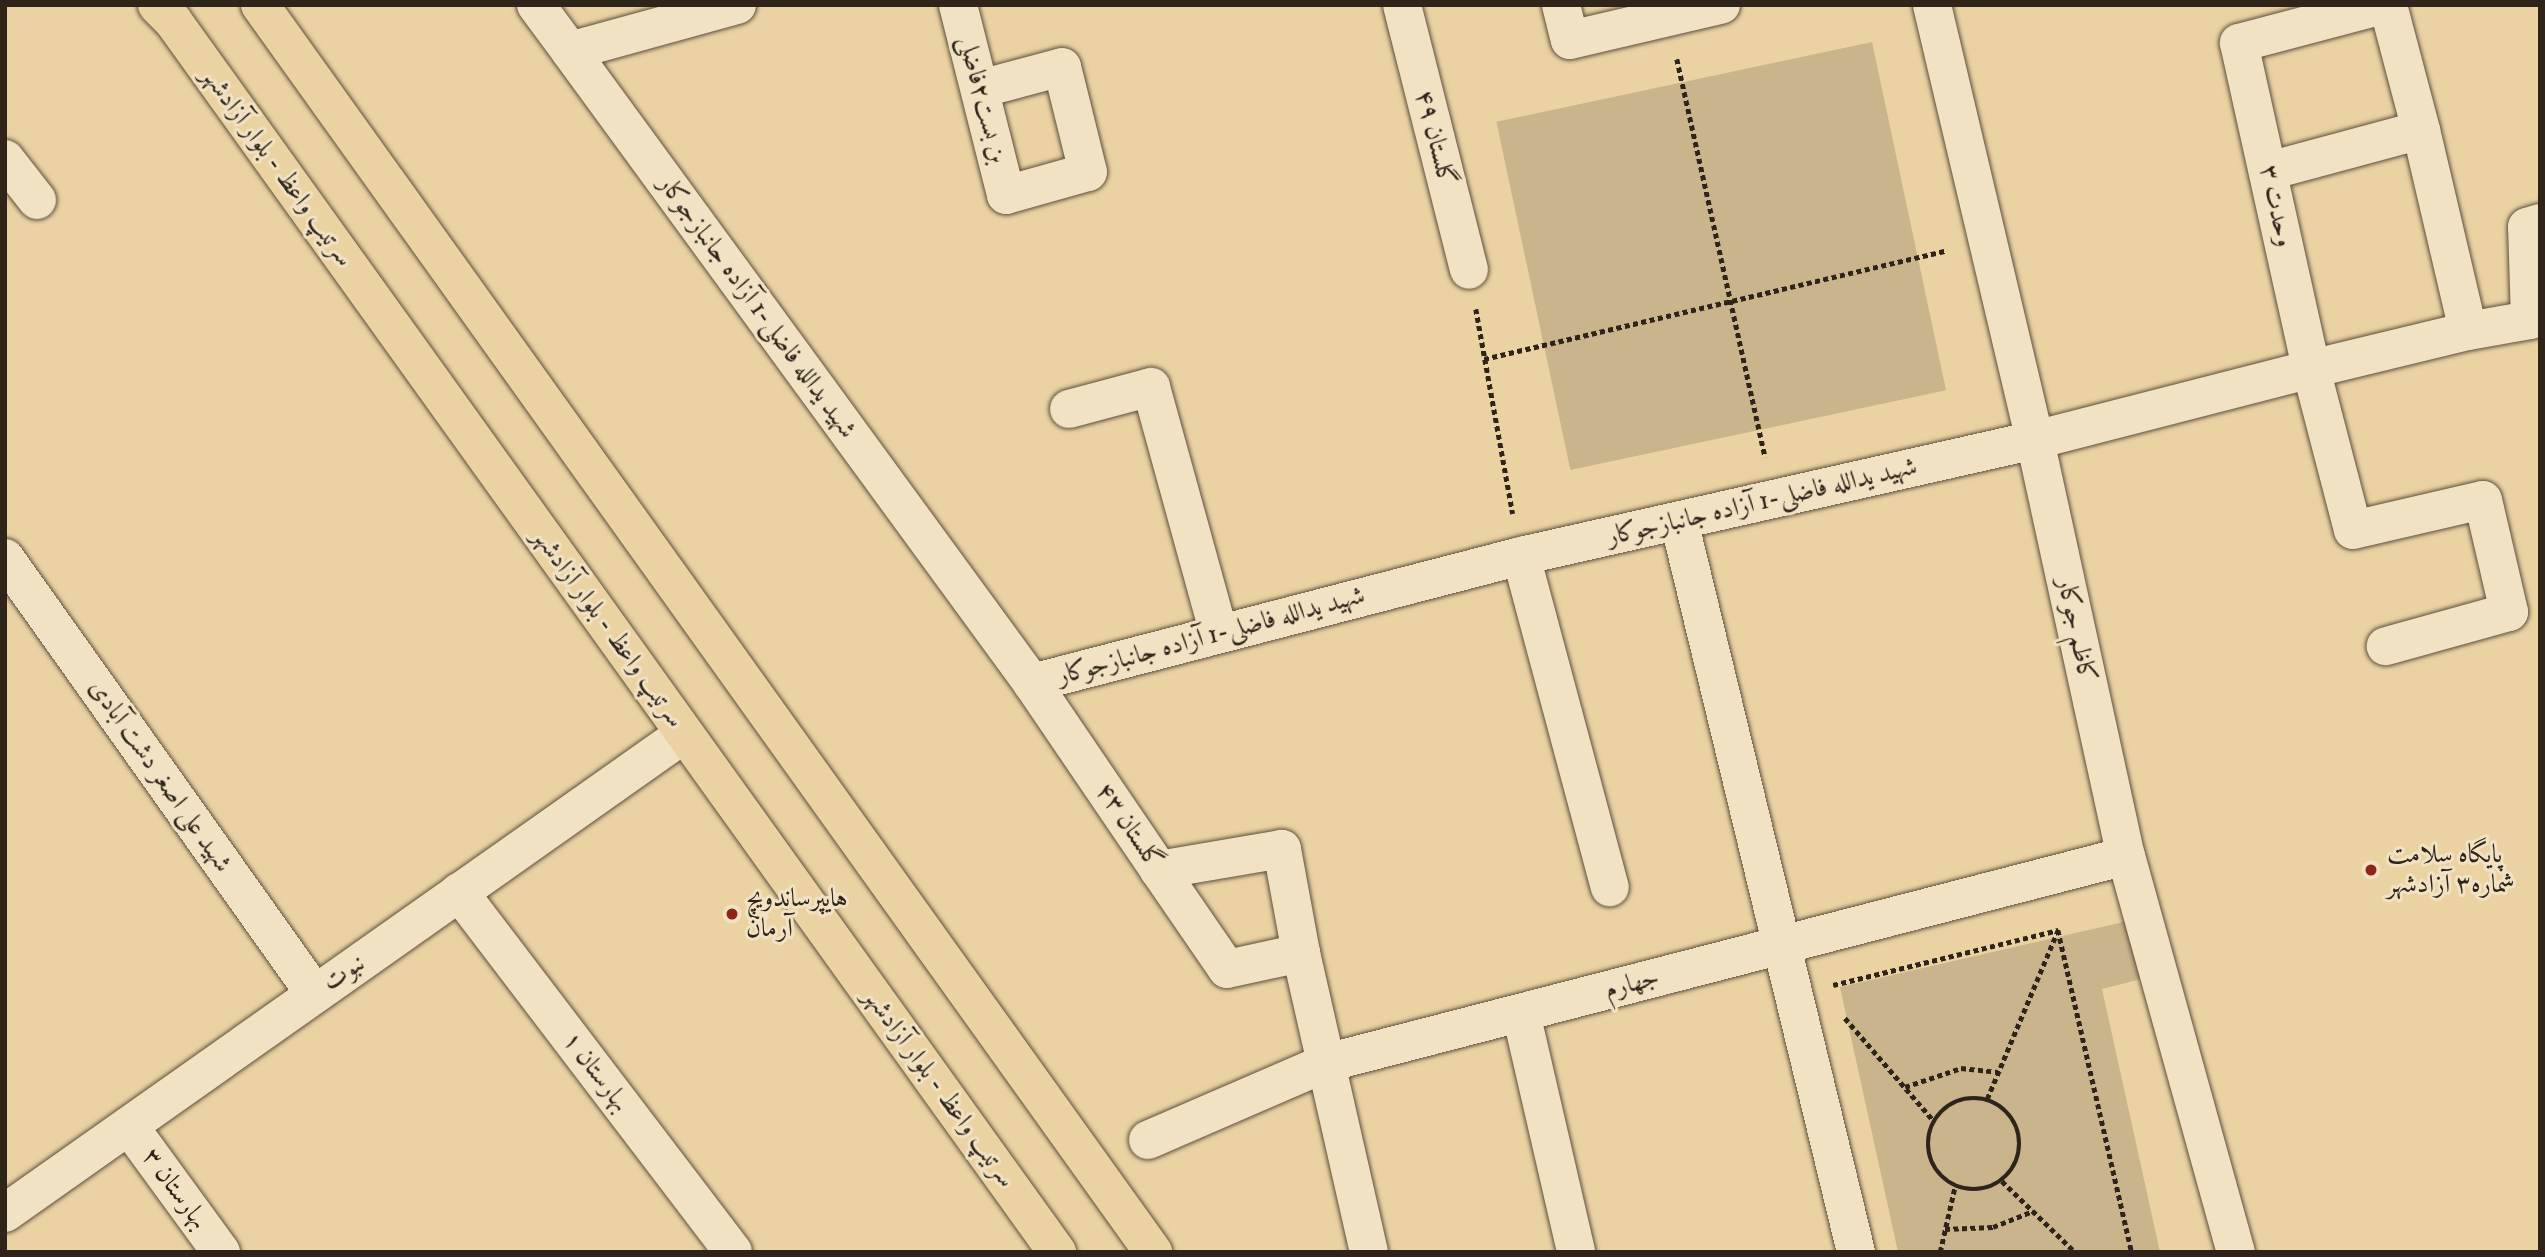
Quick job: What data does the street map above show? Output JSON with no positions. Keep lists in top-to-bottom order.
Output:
{
  "streets": {
    "main road": ["سرتیپ واعظ - بلوار آزادشهر"],
    "street": [
      "بن بست۲فاضلی",
      "گلستان ۴۹",
      "وحدت ۳",
      "شهید یدالله فاضلی-1 آزاده جانبازجوکار",
      "کاظم جوکار",
      "شهید علی اصغر دشت آبادی",
      "گلستان ۴۳",
      "نبوت",
      "جهارم",
      "بهارستان ۱",
      "بهارستان ۳"
    ]
  },
  "crossings": [
    ["سرتیپ واعظ - بلوار آزادشهر", "نبوت"],
    ["وحدت ۳", "شهید یدالله فاضلی-1 آزاده جانبازجوکار"],
    ["شهید یدالله فاضلی-1 آزاده جانبازجوکار", "کاظم جوکار"],
    ["شهید یدالله فاضلی-1 آزاده جانبازجوکار", "گلستان ۴۳"],
    ["کاظم جوکار", "جهارم"],
    ["شهید علی اصغر دشت آبادی", "نبوت"],
    ["نبوت", "بهارستان ۱"],
    ["نبوت", "بهارستان ۳"]
  ],
  "places": ["پایگاه سلامت شماره۳ آزادشهر", "هایپرساندویچ آرمان"]
}
